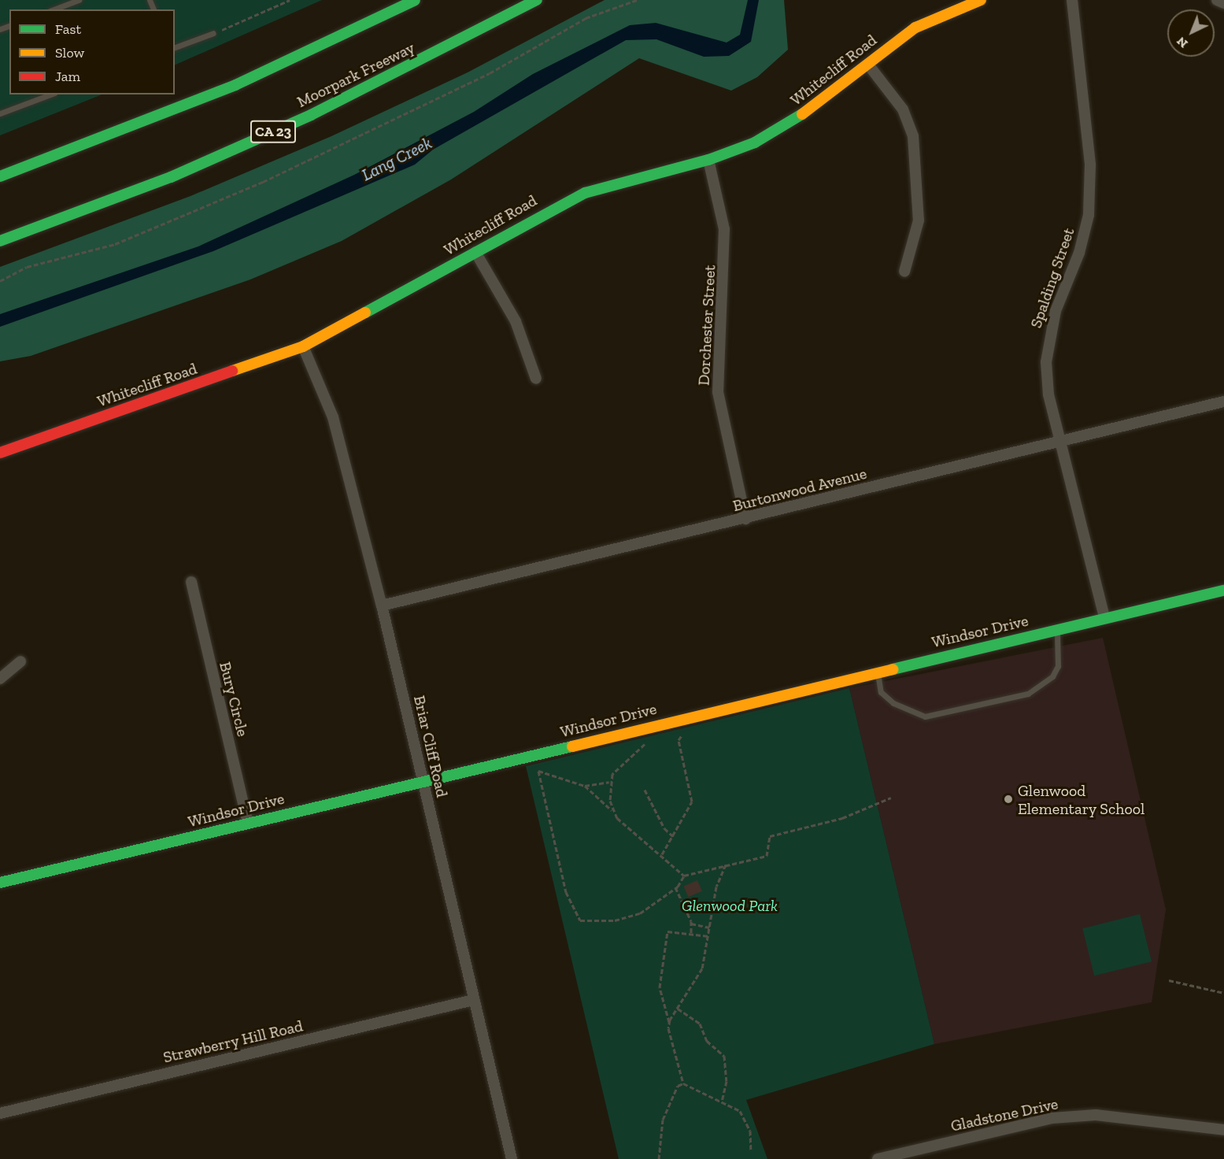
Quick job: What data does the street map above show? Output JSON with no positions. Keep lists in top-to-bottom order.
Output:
{
  "streets": {
    "main road": [
      "Whitecliff Road",
      "Moorpark Freeway",
      "CA 23",
      "Windsor Drive"
    ],
    "street": [
      "Spalding Street",
      "Dorchester Street",
      "Burtonwood Avenue",
      "Bury Circle",
      "Briar Cliff Road",
      "Strawberry Hill Road",
      "Gladstone Drive"
    ]
  },
  "crossings": [
    ["Whitecliff Road", "Dorchester Street"],
    ["Whitecliff Road", "Briar Cliff Road"],
    ["Spalding Street", "Burtonwood Avenue"],
    ["Spalding Street", "Windsor Drive"],
    ["Dorchester Street", "Burtonwood Avenue"],
    ["Burtonwood Avenue", "Briar Cliff Road"],
    ["Windsor Drive", "Bury Circle"],
    ["Windsor Drive", "Briar Cliff Road"],
    ["Briar Cliff Road", "Strawberry Hill Road"]
  ],
  "water": ["Lang Creek"],
  "parks": ["Glenwood Park"],
  "places": ["Glenwood Elementary School"],
  "legend": ["Fast", "Slow", "Jam"],
  "north": "bottom left"
}
